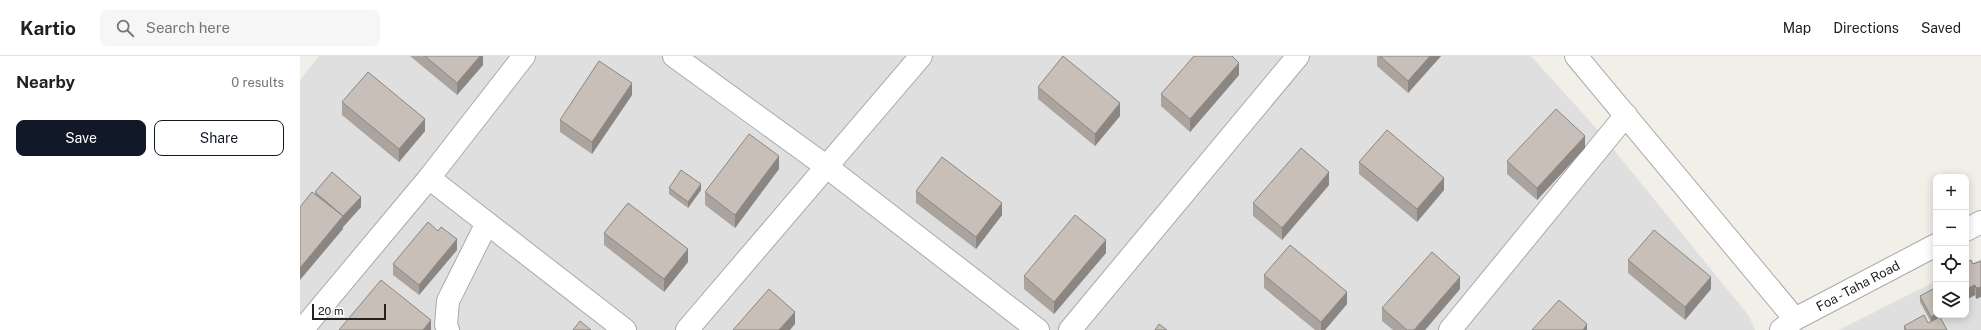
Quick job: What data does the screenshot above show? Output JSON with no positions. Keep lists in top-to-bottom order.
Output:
{
  "streets": {
    "street": ["Foa - Taha Road"]
  },
  "scale_bar": "20 m",
  "page": {
    "header": "Kartio",
    "search": "Search here",
    "nav": ["Map", "Directions", "Saved"],
    "heading": ["Nearby", "0 results"],
    "buttons": ["Save", "Share"],
    "map_buttons": ["+", "−"],
    "scale": "20 m"
  }
}
